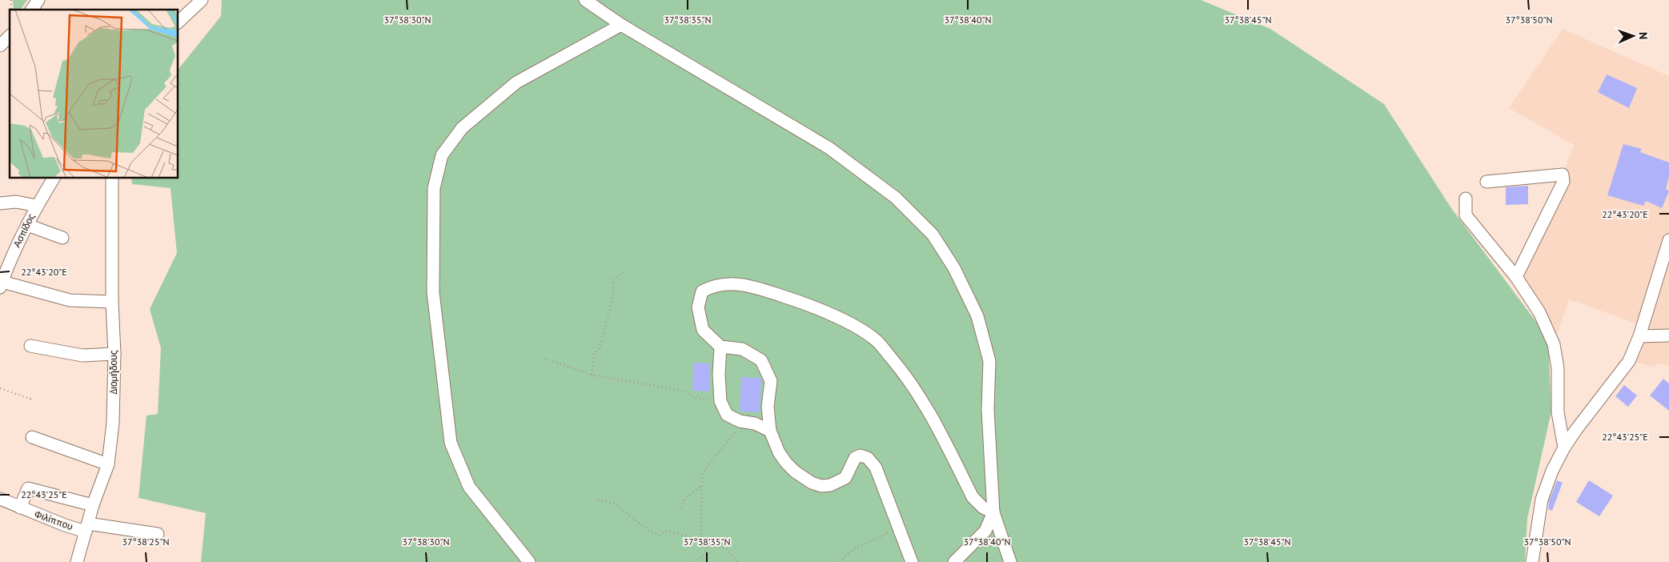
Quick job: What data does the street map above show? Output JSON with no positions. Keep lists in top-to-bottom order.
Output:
{
  "streets": {
    "street": ["Ασπίδος", "Διομήδους", "Φιλίππου"]
  },
  "crossings": [
    ["Διομήδους", "Φιλίππου"]
  ],
  "north": "right",
  "coordinates": [
    "37°38'30\"N",
    "37°38'35\"N",
    "37°38'40\"N",
    "37°38'45\"N",
    "37°38'50\"N",
    "22°43'20\"E",
    "22°43'25\"E",
    "37°38'25\"N"
  ]
}
